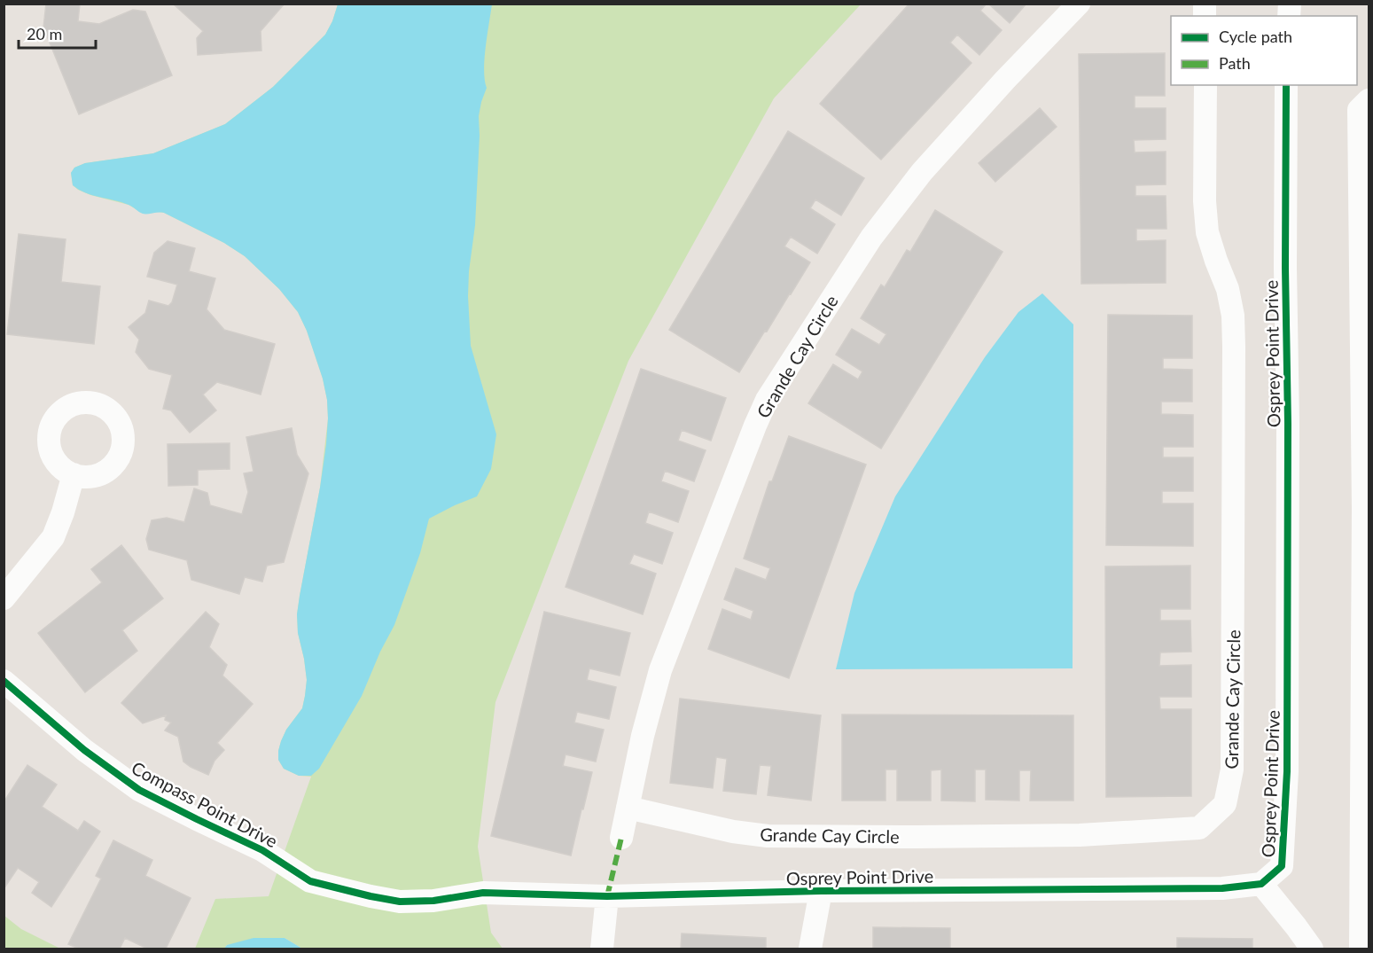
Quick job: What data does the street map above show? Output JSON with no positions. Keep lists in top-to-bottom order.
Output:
{
  "streets": {
    "street": ["Osprey Point Drive", "Grande Cay Circle", "Compass Point Drive"]
  },
  "crossings": [
    ["Osprey Point Drive", "Compass Point Drive"]
  ],
  "legend": ["Cycle path", "Path"],
  "scale_bar": "20 m"
}
